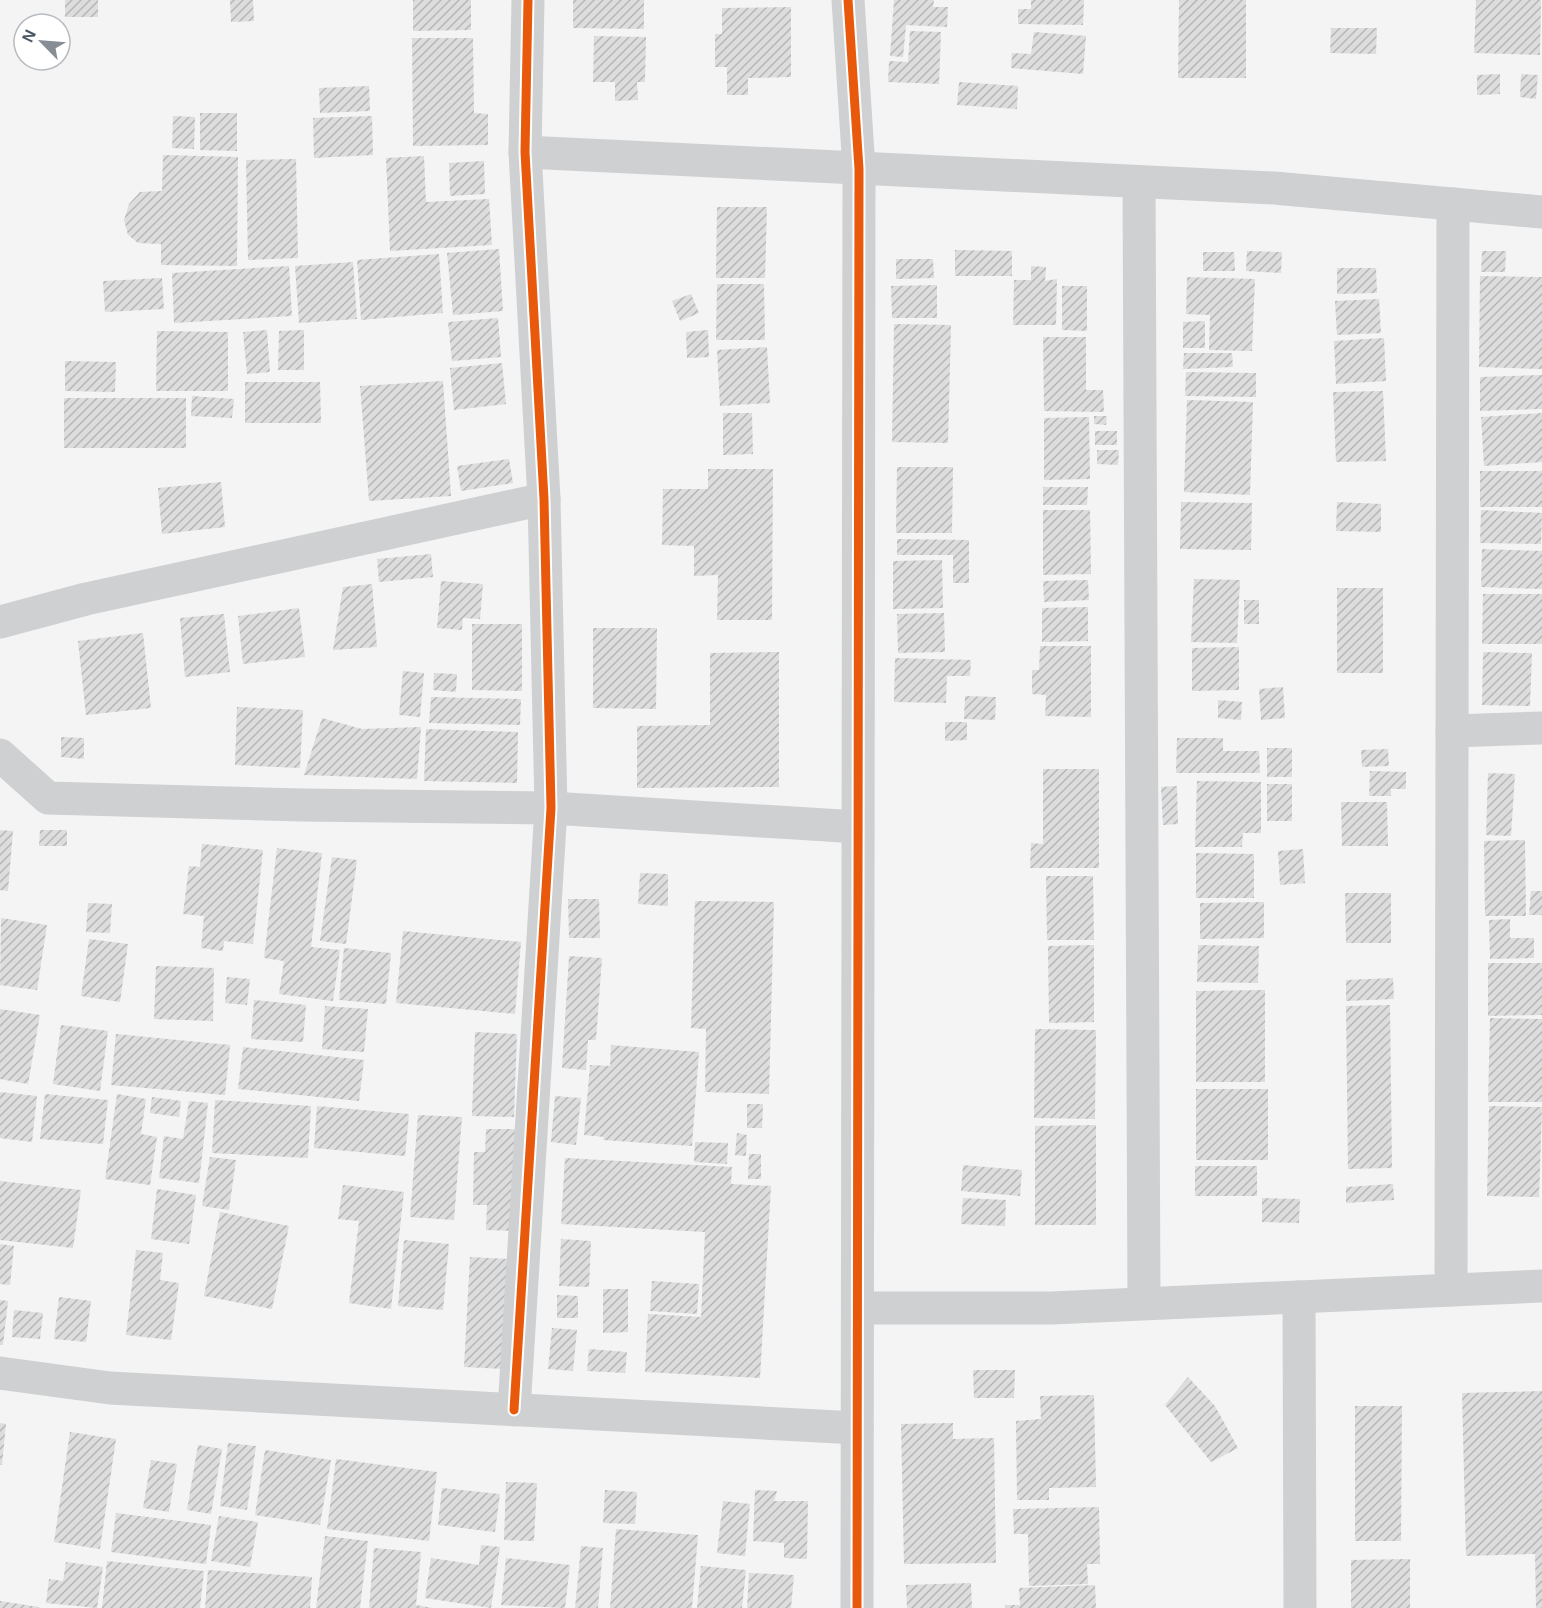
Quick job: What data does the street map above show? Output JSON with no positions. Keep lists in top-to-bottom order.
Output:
{
  "north": "top left"
}
